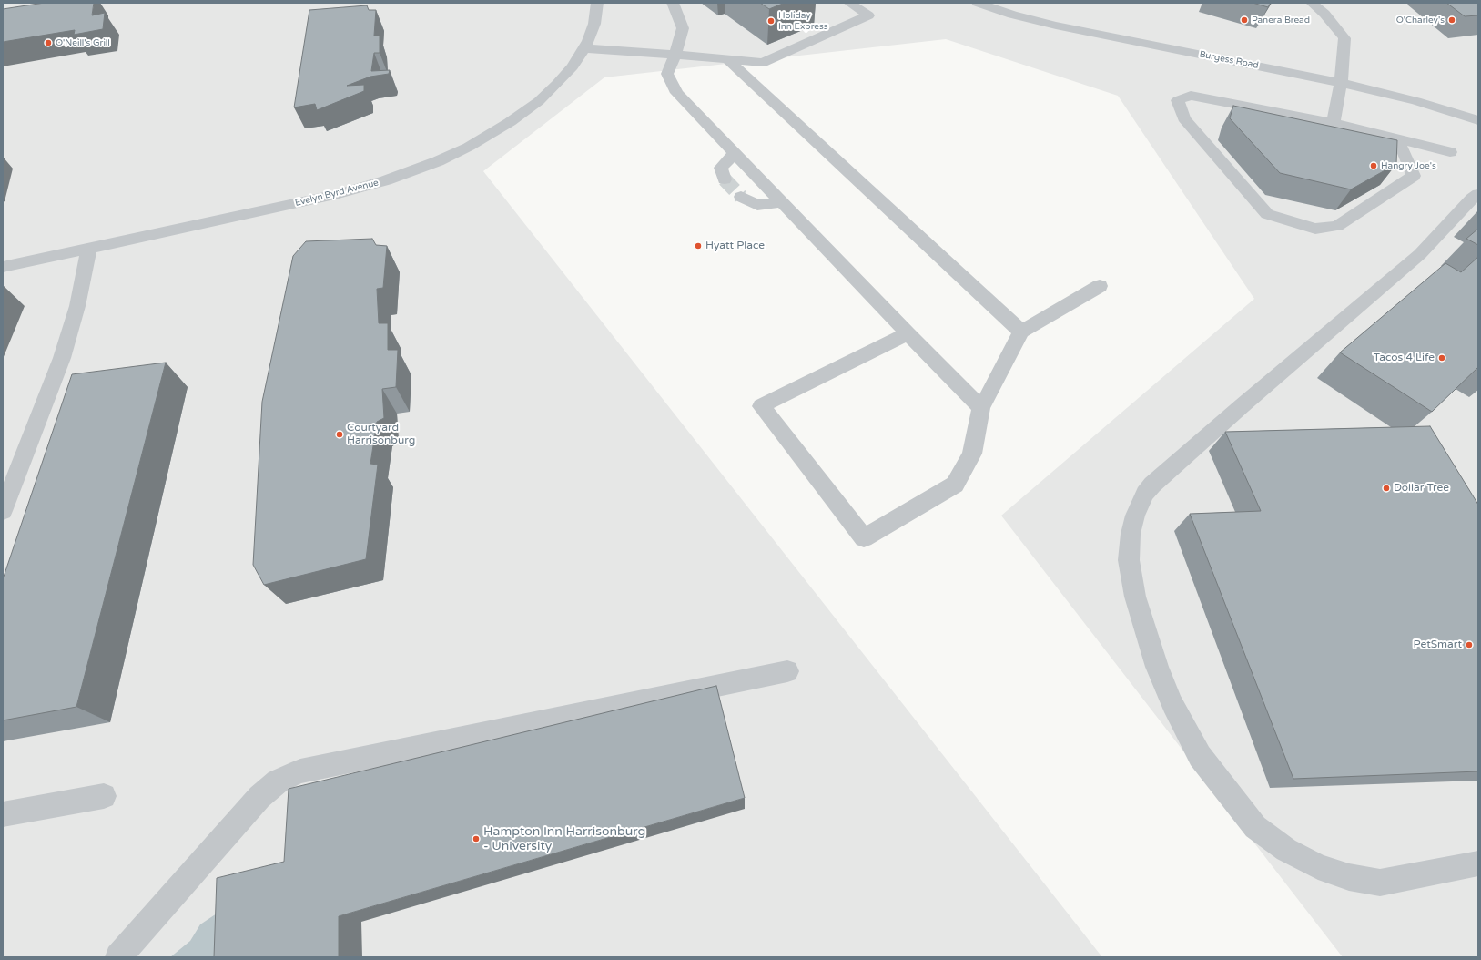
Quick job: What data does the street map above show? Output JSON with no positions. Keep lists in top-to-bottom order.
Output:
{
  "streets": {
    "street": ["Burgess Road", "Evelyn Byrd Avenue"]
  },
  "places": [
    "Panera Bread",
    "O'Charley's",
    "Holiday Inn Express",
    "O'Neill's Grill",
    "Hangry Joe's",
    "Hyatt Place",
    "Tacos 4 Life",
    "Courtyard Harrisonburg",
    "Dollar Tree",
    "PetSmart",
    "Hampton Inn Harrisonburg - University"
  ]
}
